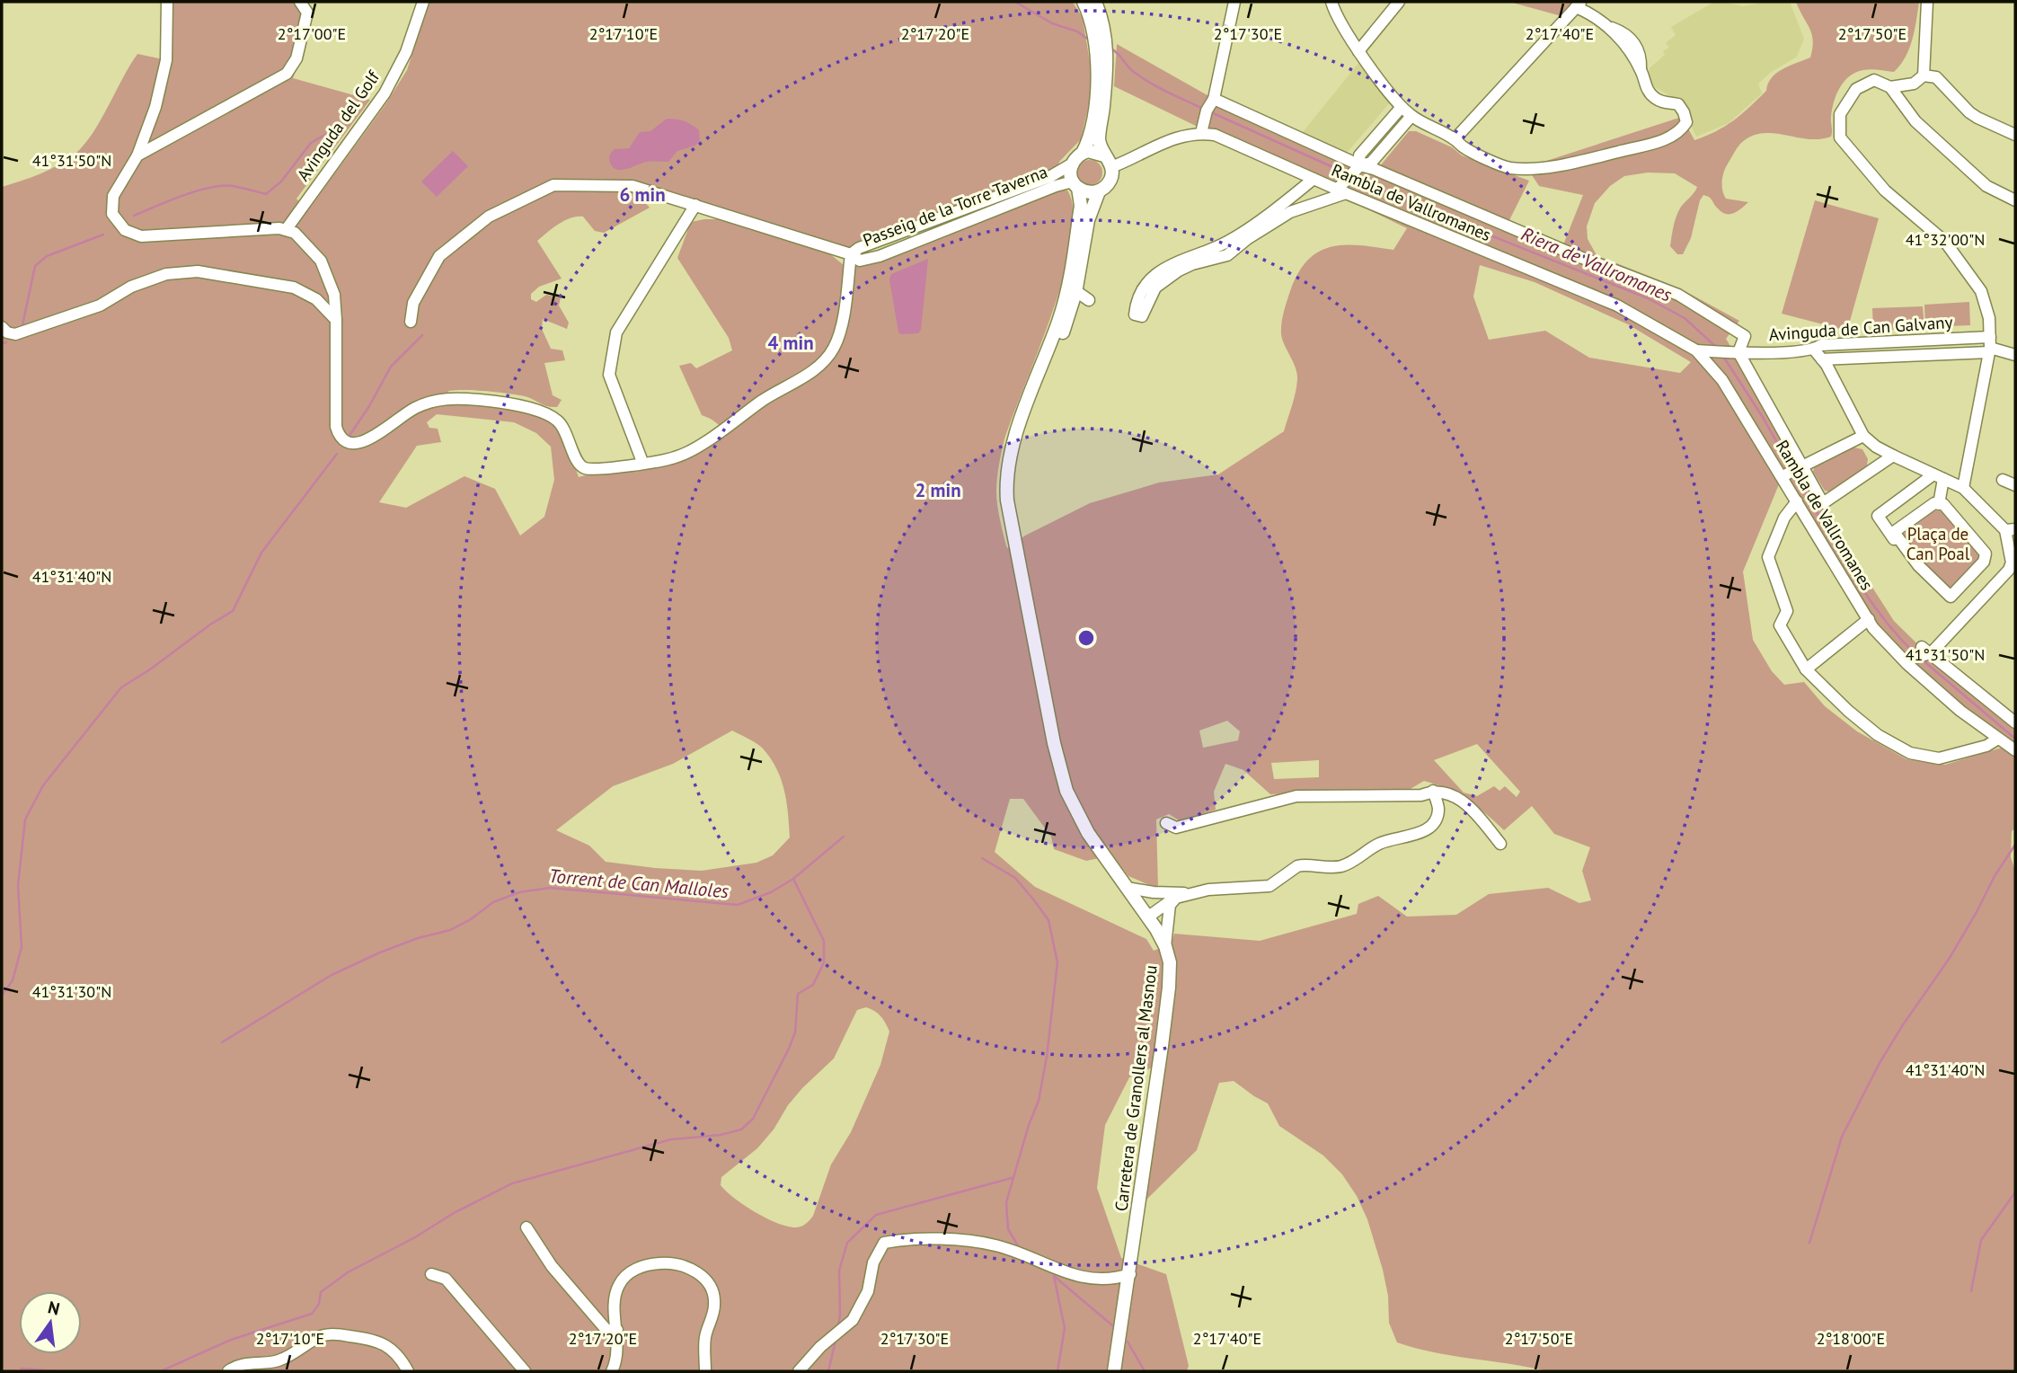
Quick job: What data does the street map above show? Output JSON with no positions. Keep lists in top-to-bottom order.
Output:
{
  "streets": {
    "main road": ["Carretera de Granollers al Masnou"],
    "street": [
      "Avinguda del Golf",
      "Rambla de Vallromanes",
      "Passeig de la Torre Taverna",
      "Avinguda de Can Galvany"
    ]
  },
  "crossings": [
    ["Rambla de Vallromanes", "Passeig de la Torre Taverna"],
    ["Rambla de Vallromanes", "Avinguda de Can Galvany"],
    ["Rambla de Vallromanes", "Carretera de Granollers al Masnou"],
    ["Passeig de la Torre Taverna", "Carretera de Granollers al Masnou"]
  ],
  "water": ["Riera de Vallromanes", "Torrent de Can Malloles"],
  "parks": ["Plaça de Can Poal"],
  "north": "top",
  "coordinates": [
    "2°17'00\"E",
    "2°17'10\"E",
    "2°17'20\"E",
    "2°17'30\"E",
    "2°17'40\"E",
    "2°17'50\"E",
    "41°31'50\"N",
    "41°32'00\"N",
    "41°31'40\"N",
    "41°31'30\"N",
    "2°18'00\"E"
  ],
  "rings": ["6 min", "4 min", "2 min"]
}
